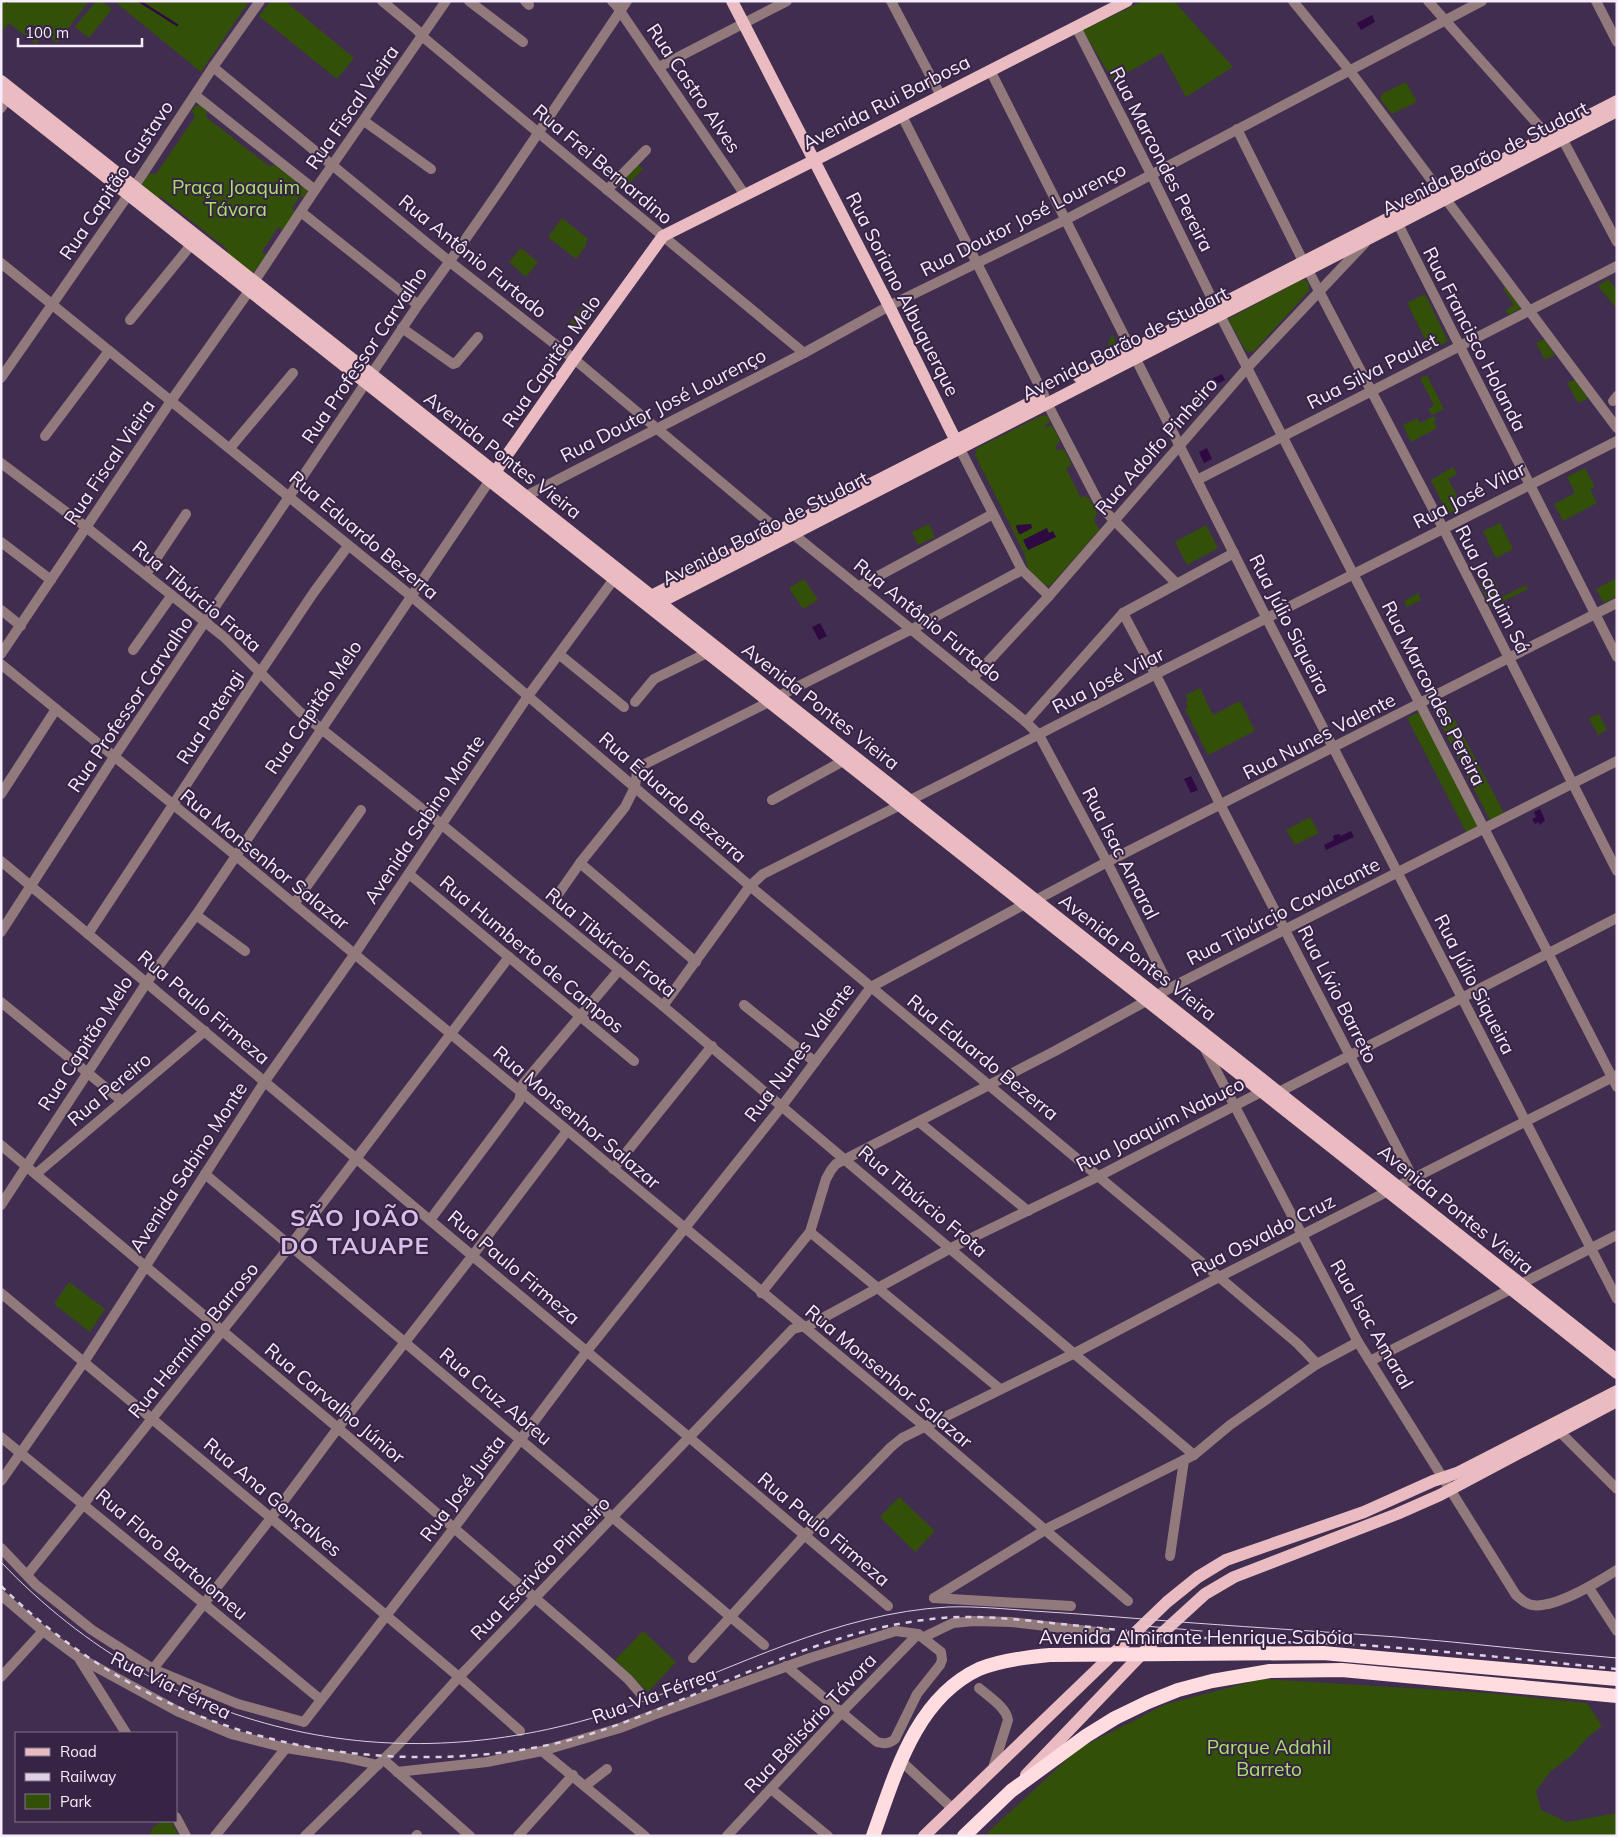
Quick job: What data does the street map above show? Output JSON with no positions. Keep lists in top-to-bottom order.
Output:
{
  "streets": {
    "highway": ["Avenida Almirante Henrique Sabóia"],
    "main road": [
      "Avenida Rui Barbosa",
      "Avenida Barão de Studart",
      "Rua Soriano Albuquerque",
      "Rua Capitão Melo",
      "Avenida Pontes Vieira"
    ],
    "street": [
      "Rua Castro Alves",
      "Rua Fiscal Vieira",
      "Rua Marcondes Pereira",
      "Rua Frei Bernardino",
      "Rua Capitão Gustavo",
      "Rua Doutor José Lourenço",
      "Rua Antônio Furtado",
      "Rua Francisco Holanda",
      "Rua Professor Carvalho",
      "Rua Silva Paulet",
      "Rua Adolfo Pinheiro",
      "Rua José Vilar",
      "Rua Eduardo Bezerra",
      "Rua Joaquim Sá",
      "Rua Tibúrcio Frota",
      "Rua Júlio Siqueira",
      "Rua Potengi",
      "Rua Nunes Valente",
      "Avenida Sabino Monte",
      "Rua Isac Amaral",
      "Rua Monsenhor Salazar",
      "Rua Tibúrcio Cavalcante",
      "Rua Humberto de Campos",
      "Rua Lívio Barreto",
      "Rua Paulo Firmeza",
      "Rua Pereiro",
      "Rua Joaquim Nabuco",
      "Rua Osvaldo Cruz",
      "Rua Hermínio Barroso",
      "Rua Cruz Abreu",
      "Rua Carvalho Júnior",
      "Rua José Justa",
      "Rua Ana Gonçalves",
      "Rua Floro Bartolomeu",
      "Rua Escrivão Pinheiro",
      "Rua Via Férrea",
      "Rua Belisário Távora"
    ]
  },
  "crossings": [
    ["Rua Castro Alves", "Avenida Rui Barbosa"],
    ["Rua Castro Alves", "Rua Professor Carvalho"],
    ["Avenida Rui Barbosa", "Rua Marcondes Pereira"],
    ["Avenida Rui Barbosa", "Rua Frei Bernardino"],
    ["Avenida Rui Barbosa", "Rua Soriano Albuquerque"],
    ["Avenida Rui Barbosa", "Rua Capitão Melo"],
    ["Avenida Rui Barbosa", "Rua Júlio Siqueira"],
    ["Rua Fiscal Vieira", "Rua Frei Bernardino"],
    ["Rua Fiscal Vieira", "Rua Antônio Furtado"],
    ["Rua Fiscal Vieira", "Avenida Pontes Vieira"],
    ["Rua Fiscal Vieira", "Rua Eduardo Bezerra"],
    ["Rua Fiscal Vieira", "Rua Tibúrcio Frota"],
    ["Avenida Barão de Studart", "Rua Marcondes Pereira"],
    ["Avenida Barão de Studart", "Rua Antônio Furtado"],
    ["Avenida Barão de Studart", "Rua Soriano Albuquerque"],
    ["Avenida Barão de Studart", "Rua Francisco Holanda"],
    ["Avenida Barão de Studart", "Rua Adolfo Pinheiro"],
    ["Avenida Barão de Studart", "Avenida Pontes Vieira"],
    ["Avenida Barão de Studart", "Rua Joaquim Sá"],
    ["Avenida Barão de Studart", "Rua Júlio Siqueira"],
    ["Rua Marcondes Pereira", "Rua Doutor José Lourenço"],
    ["Rua Marcondes Pereira", "Rua Silva Paulet"],
    ["Rua Marcondes Pereira", "Rua Adolfo Pinheiro"],
    ["Rua Marcondes Pereira", "Rua José Vilar"],
    ["Rua Marcondes Pereira", "Rua Nunes Valente"],
    ["Rua Marcondes Pereira", "Rua Tibúrcio Cavalcante"],
    ["Rua Marcondes Pereira", "Rua Joaquim Nabuco"],
    ["Rua Marcondes Pereira", "Rua Osvaldo Cruz"],
    ["Rua Frei Bernardino", "Rua Doutor José Lourenço"],
    ["Rua Frei Bernardino", "Rua Professor Carvalho"],
    ["Rua Frei Bernardino", "Rua Capitão Melo"],
    ["Rua Capitão Gustavo", "Rua Antônio Furtado"],
    ["Rua Capitão Gustavo", "Avenida Pontes Vieira"],
    ["Rua Capitão Gustavo", "Rua Eduardo Bezerra"],
    ["Rua Doutor José Lourenço", "Rua Antônio Furtado"],
    ["Rua Doutor José Lourenço", "Rua Soriano Albuquerque"],
    ["Rua Doutor José Lourenço", "Avenida Pontes Vieira"],
    ["Rua Doutor José Lourenço", "Rua Joaquim Sá"],
    ["Rua Doutor José Lourenço", "Rua Júlio Siqueira"],
    ["Rua Antônio Furtado", "Rua Professor Carvalho"],
    ["Rua Antônio Furtado", "Rua Capitão Melo"],
    ["Rua Antônio Furtado", "Rua Adolfo Pinheiro"],
    ["Rua Antônio Furtado", "Rua José Vilar"],
    ["Rua Antônio Furtado", "Rua Isac Amaral"],
    ["Rua Soriano Albuquerque", "Rua Adolfo Pinheiro"],
    ["Rua Francisco Holanda", "Rua Silva Paulet"],
    ["Rua Francisco Holanda", "Rua José Vilar"],
    ["Rua Francisco Holanda", "Rua Nunes Valente"],
    ["Rua Professor Carvalho", "Avenida Pontes Vieira"],
    ["Rua Professor Carvalho", "Rua Eduardo Bezerra"],
    ["Rua Professor Carvalho", "Rua Tibúrcio Frota"],
    ["Rua Professor Carvalho", "Rua Monsenhor Salazar"],
    ["Rua Professor Carvalho", "Rua Paulo Firmeza"],
    ["Rua Capitão Melo", "Avenida Pontes Vieira"],
    ["Rua Capitão Melo", "Rua Eduardo Bezerra"],
    ["Rua Capitão Melo", "Rua Tibúrcio Frota"],
    ["Rua Capitão Melo", "Rua Monsenhor Salazar"],
    ["Rua Capitão Melo", "Rua Paulo Firmeza"],
    ["Rua Capitão Melo", "Rua Carvalho Júnior"],
    ["Rua Silva Paulet", "Rua Joaquim Sá"],
    ["Rua Silva Paulet", "Rua Júlio Siqueira"],
    ["Rua Adolfo Pinheiro", "Rua Joaquim Sá"],
    ["Rua Adolfo Pinheiro", "Rua Júlio Siqueira"],
    ["Avenida Pontes Vieira", "Rua José Vilar"],
    ["Avenida Pontes Vieira", "Rua Nunes Valente"],
    ["Avenida Pontes Vieira", "Avenida Sabino Monte"],
    ["Avenida Pontes Vieira", "Rua Isac Amaral"],
    ["Avenida Pontes Vieira", "Rua Tibúrcio Cavalcante"],
    ["Avenida Pontes Vieira", "Rua Joaquim Nabuco"],
    ["Avenida Pontes Vieira", "Rua Osvaldo Cruz"],
    ["Rua José Vilar", "Rua Eduardo Bezerra"],
    ["Rua José Vilar", "Rua Joaquim Sá"],
    ["Rua José Vilar", "Rua Tibúrcio Frota"],
    ["Rua José Vilar", "Rua Júlio Siqueira"],
    ["Rua José Vilar", "Rua Isac Amaral"],
    ["Rua José Vilar", "Rua Lívio Barreto"],
    ["Rua Eduardo Bezerra", "Rua Potengi"],
    ["Rua Eduardo Bezerra", "Rua Nunes Valente"],
    ["Rua Eduardo Bezerra", "Avenida Sabino Monte"],
    ["Rua Eduardo Bezerra", "Rua Tibúrcio Cavalcante"],
    ["Rua Eduardo Bezerra", "Rua Joaquim Nabuco"],
    ["Rua Eduardo Bezerra", "Rua Osvaldo Cruz"],
    ["Rua Joaquim Sá", "Rua Nunes Valente"],
    ["Rua Joaquim Sá", "Rua Tibúrcio Cavalcante"],
    ["Rua Tibúrcio Frota", "Rua Potengi"],
    ["Rua Tibúrcio Frota", "Rua Nunes Valente"],
    ["Rua Tibúrcio Frota", "Avenida Sabino Monte"],
    ["Rua Tibúrcio Frota", "Rua Tibúrcio Cavalcante"],
    ["Rua Tibúrcio Frota", "Rua Joaquim Nabuco"],
    ["Rua Tibúrcio Frota", "Rua Osvaldo Cruz"],
    ["Rua Júlio Siqueira", "Rua Nunes Valente"],
    ["Rua Júlio Siqueira", "Rua Tibúrcio Cavalcante"],
    ["Rua Júlio Siqueira", "Rua Joaquim Nabuco"],
    ["Rua Júlio Siqueira", "Rua Osvaldo Cruz"],
    ["Rua Potengi", "Rua Monsenhor Salazar"],
    ["Rua Potengi", "Rua Paulo Firmeza"],
    ["Rua Nunes Valente", "Rua Isac Amaral"],
    ["Rua Nunes Valente", "Rua Monsenhor Salazar"],
    ["Rua Nunes Valente", "Rua Lívio Barreto"],
    ["Rua Nunes Valente", "Rua José Justa"],
    ["Avenida Sabino Monte", "Rua Monsenhor Salazar"],
    ["Avenida Sabino Monte", "Rua Humberto de Campos"],
    ["Avenida Sabino Monte", "Rua Paulo Firmeza"],
    ["Avenida Sabino Monte", "Rua Cruz Abreu"],
    ["Avenida Sabino Monte", "Rua Carvalho Júnior"],
    ["Avenida Sabino Monte", "Rua Ana Gonçalves"],
    ["Avenida Sabino Monte", "Rua Floro Bartolomeu"],
    ["Rua Isac Amaral", "Rua Tibúrcio Cavalcante"],
    ["Rua Isac Amaral", "Rua Joaquim Nabuco"],
    ["Rua Isac Amaral", "Rua Osvaldo Cruz"],
    ["Rua Monsenhor Salazar", "Rua Tibúrcio Cavalcante"],
    ["Rua Monsenhor Salazar", "Rua Joaquim Nabuco"],
    ["Rua Monsenhor Salazar", "Rua Osvaldo Cruz"],
    ["Rua Monsenhor Salazar", "Rua Hermínio Barroso"],
    ["Rua Monsenhor Salazar", "Rua José Justa"],
    ["Rua Monsenhor Salazar", "Rua Escrivão Pinheiro"],
    ["Rua Tibúrcio Cavalcante", "Rua Lívio Barreto"],
    ["Rua Humberto de Campos", "Rua Hermínio Barroso"],
    ["Rua Lívio Barreto", "Rua Joaquim Nabuco"],
    ["Rua Lívio Barreto", "Rua Osvaldo Cruz"],
    ["Rua Paulo Firmeza", "Rua Pereiro"],
    ["Rua Paulo Firmeza", "Rua Osvaldo Cruz"],
    ["Rua Paulo Firmeza", "Rua Hermínio Barroso"],
    ["Rua Paulo Firmeza", "Rua José Justa"],
    ["Rua Paulo Firmeza", "Rua Escrivão Pinheiro"],
    ["Rua Pereiro", "Rua Carvalho Júnior"],
    ["Rua Joaquim Nabuco", "Rua Escrivão Pinheiro"],
    ["Rua Osvaldo Cruz", "Rua Cruz Abreu"],
    ["Rua Hermínio Barroso", "Rua Cruz Abreu"],
    ["Rua Hermínio Barroso", "Rua Carvalho Júnior"],
    ["Rua Hermínio Barroso", "Rua Ana Gonçalves"],
    ["Rua Hermínio Barroso", "Rua Floro Bartolomeu"],
    ["Rua Hermínio Barroso", "Rua Via Férrea"],
    ["Rua Cruz Abreu", "Rua José Justa"],
    ["Rua Cruz Abreu", "Rua Escrivão Pinheiro"],
    ["Rua Carvalho Júnior", "Rua José Justa"],
    ["Rua Carvalho Júnior", "Rua Escrivão Pinheiro"],
    ["Rua José Justa", "Rua Ana Gonçalves"],
    ["Rua José Justa", "Rua Floro Bartolomeu"],
    ["Rua José Justa", "Rua Via Férrea"],
    ["Rua Ana Gonçalves", "Rua Escrivão Pinheiro"],
    ["Rua Escrivão Pinheiro", "Rua Via Férrea"],
    ["Rua Via Férrea", "Rua Belisário Távora"]
  ],
  "districts": ["SÃO JOÃO DO TAUAPE"],
  "parks": ["Praça Joaquim Távora", "Parque Adahil Barreto"],
  "legend": ["Road", "Railway", "Park"],
  "scale_bar": "100 m"
}
